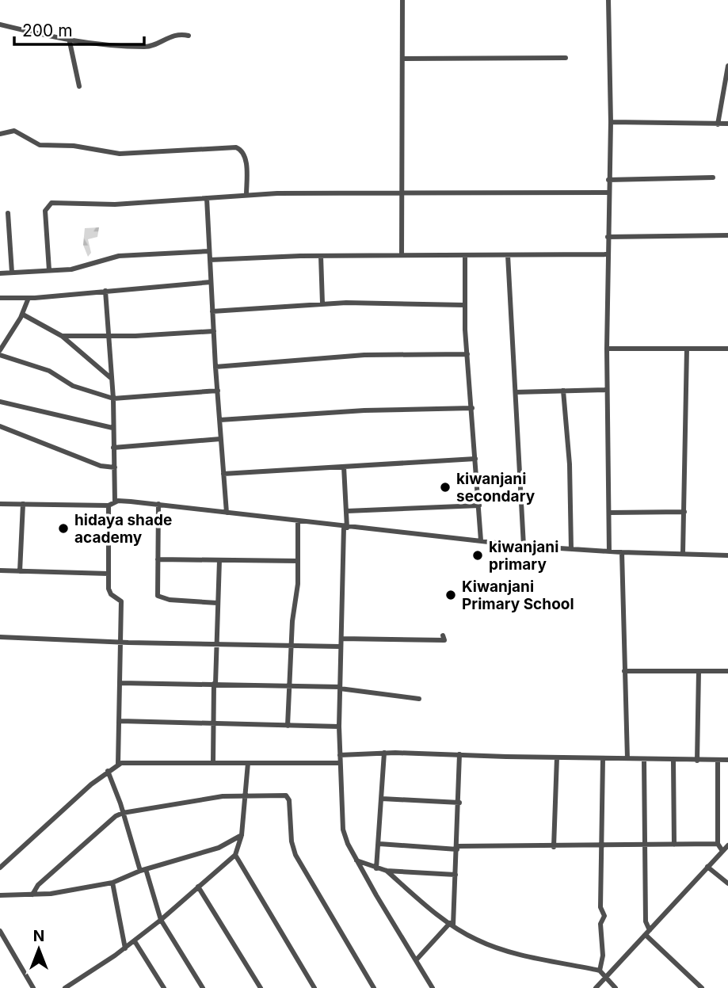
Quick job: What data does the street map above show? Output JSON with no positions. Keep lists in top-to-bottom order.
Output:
{
  "places": [
    "kiwanjani secondary",
    "hidaya shade academy",
    "kiwanjani primary",
    "Kiwanjani Primary School"
  ],
  "scale_bar": "200 m",
  "north": "top"
}
